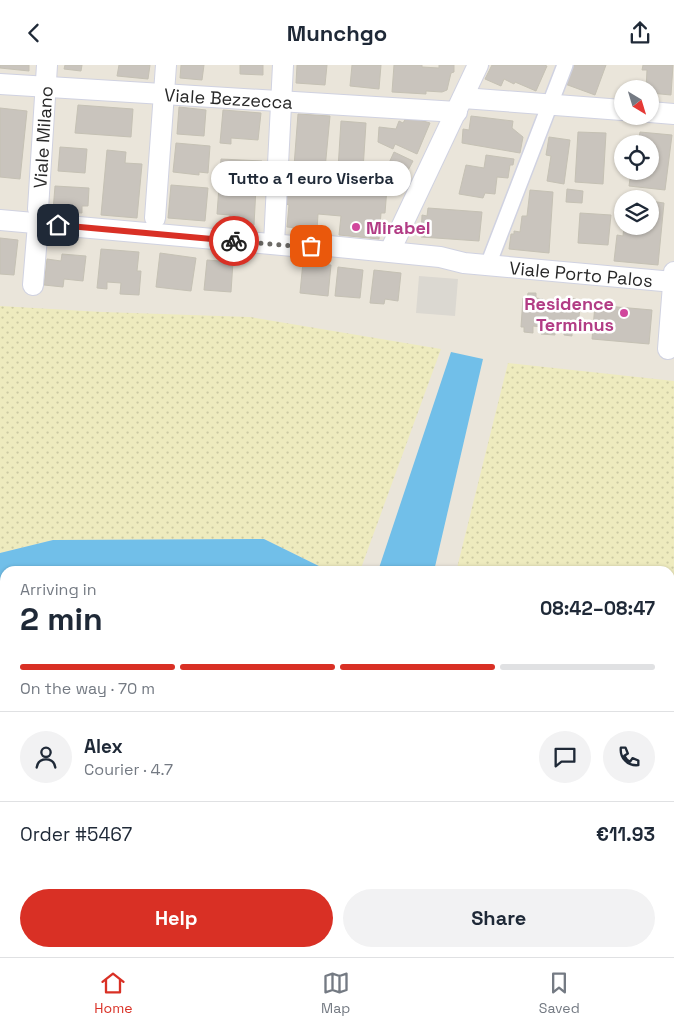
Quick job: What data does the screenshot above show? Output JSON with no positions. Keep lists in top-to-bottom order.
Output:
{
  "streets": {
    "street": ["Viale Bezzecca", "Viale Milano", "Viale Porto Palos"]
  },
  "crossings": [
    ["Viale Bezzecca", "Viale Milano"],
    ["Viale Milano", "Viale Porto Palos"]
  ],
  "places": ["Mirabel", "Tutto a 1 euro Viserba", "Residence Terminus"],
  "north": "bottom right",
  "page": {
    "header": "Munchgo",
    "bubble": "Tutto a 1 euro Viserba",
    "heading": ["2 min", "Arriving in", "08:42–08:47"],
    "panel": [
      "Alex",
      "Courier · 4.7",
      "Order #5467",
      "€11.93"
    ],
    "bar": "On the way · 70 m",
    "buttons": ["Help", "Share"],
    "tabs": ["Home", "Map", "Saved"]
  }
}
